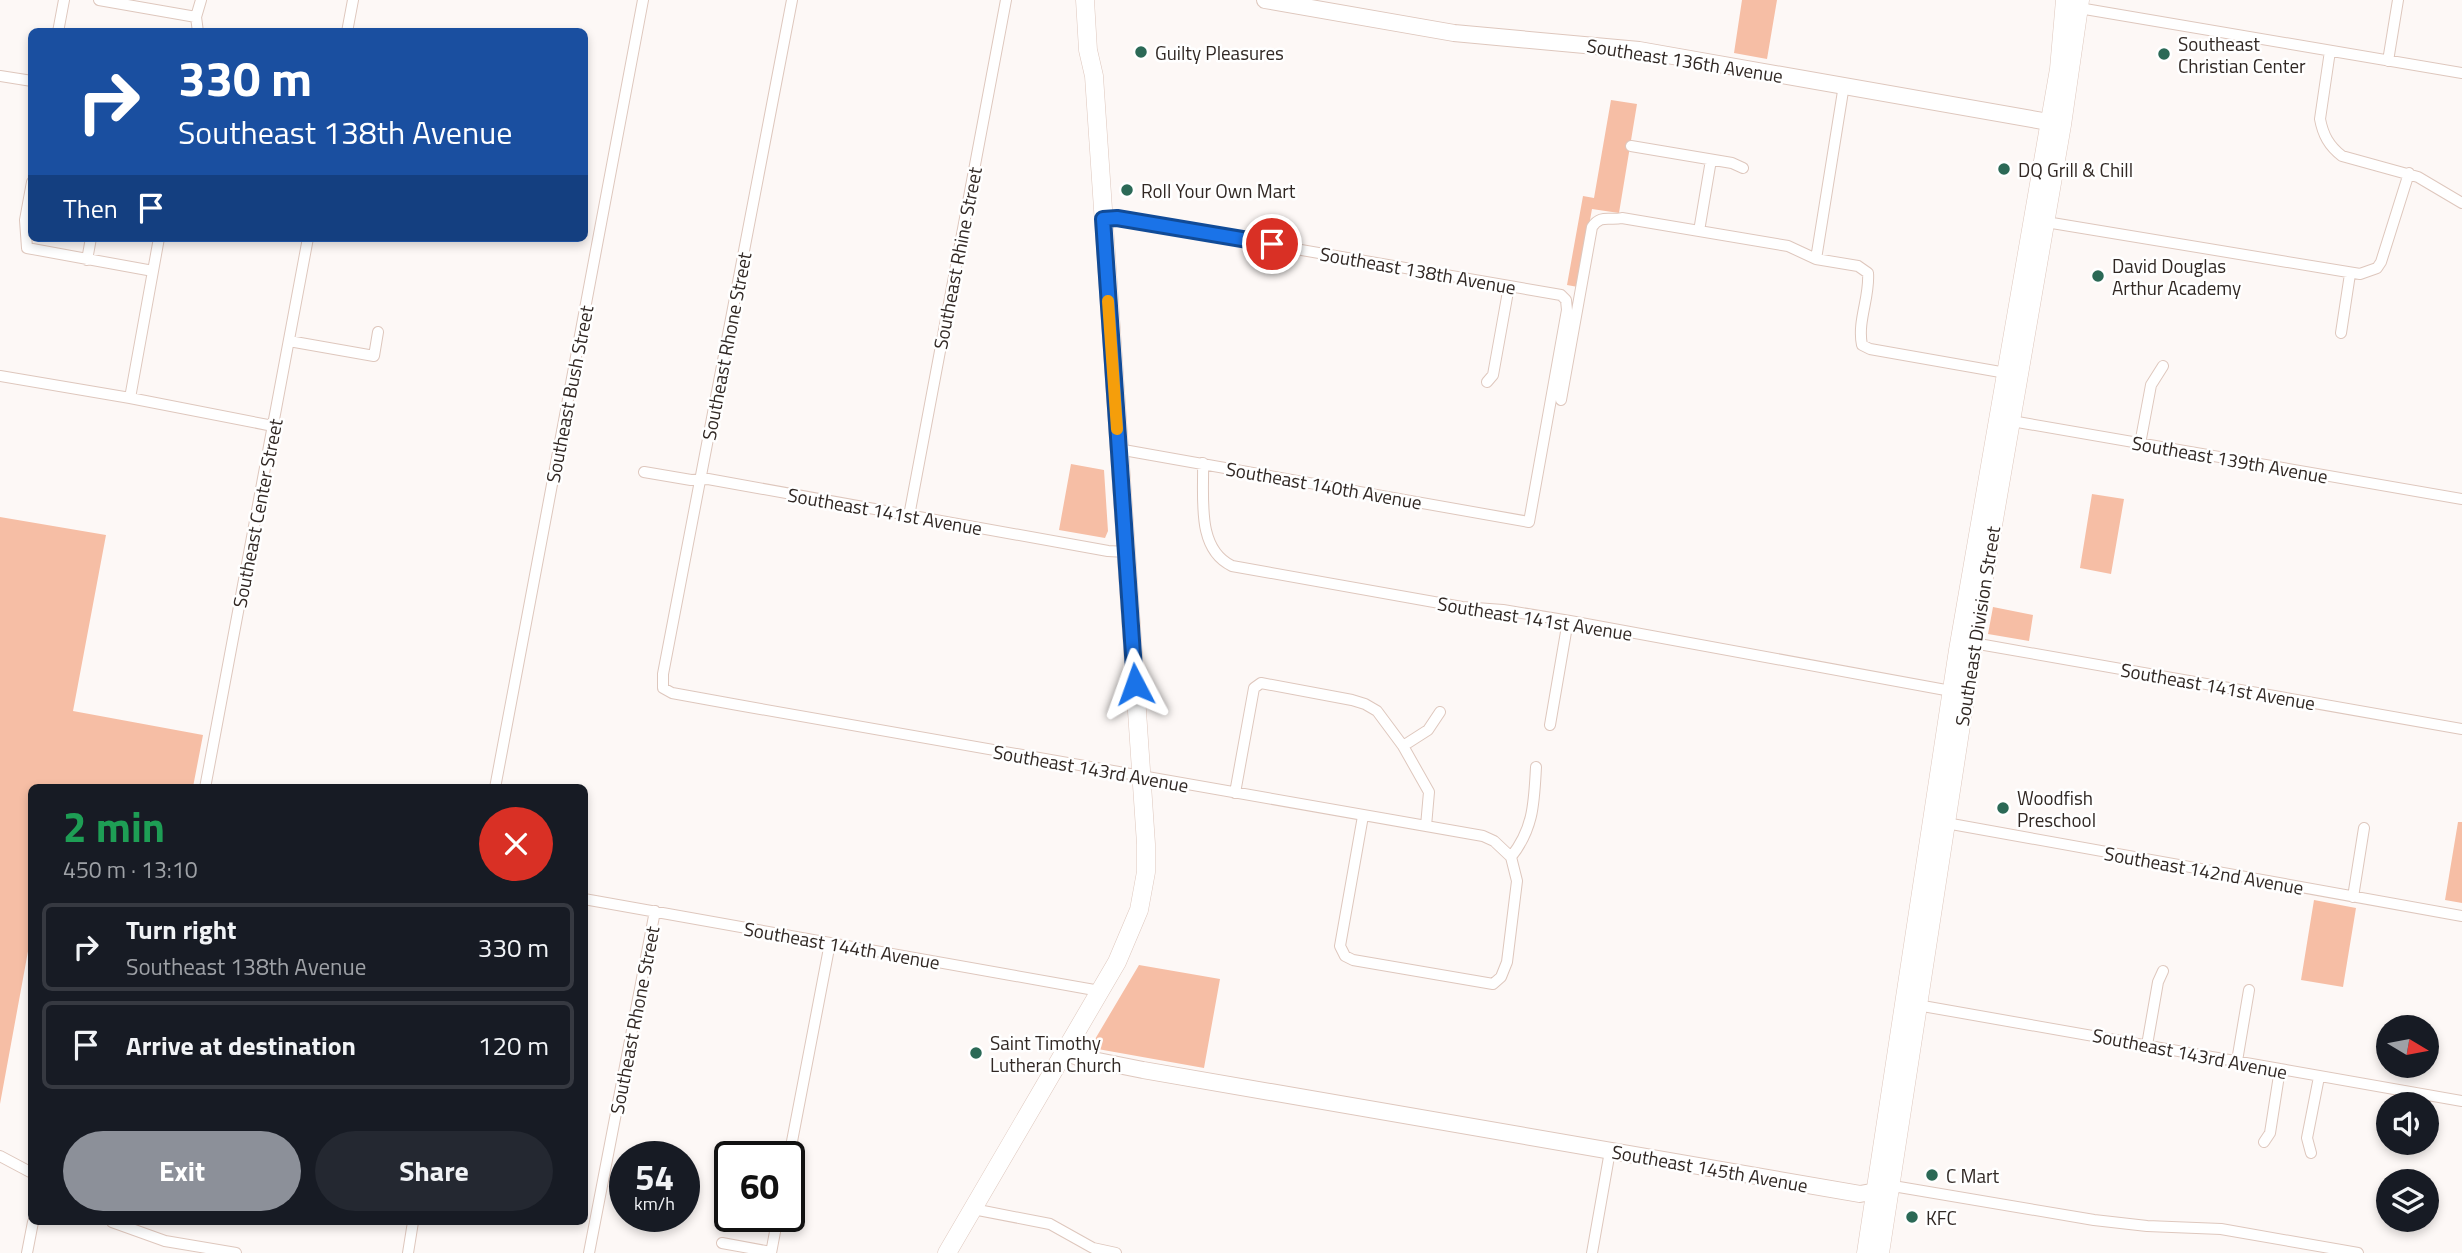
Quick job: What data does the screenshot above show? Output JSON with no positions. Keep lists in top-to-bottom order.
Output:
{
  "streets": {
    "main road": ["Southeast Division Street"],
    "street": [
      "Southeast 136th Avenue",
      "Southeast Rhine Street",
      "Southeast 138th Avenue",
      "Southeast Rhone Street",
      "Southeast Bush Street",
      "Southeast 139th Avenue",
      "Southeast 140th Avenue",
      "Southeast 141st Avenue",
      "Southeast Center Street",
      "Southeast 143rd Avenue",
      "Southeast 142nd Avenue",
      "Southeast 144th Avenue",
      "Southeast 145th Avenue"
    ]
  },
  "crossings": [
    ["Southeast 136th Avenue", "Southeast Division Street"],
    ["Southeast Rhine Street", "Southeast 141st Avenue"],
    ["Southeast 138th Avenue", "Southeast 140th Avenue"],
    ["Southeast Rhone Street", "Southeast 141st Avenue"],
    ["Southeast Rhone Street", "Southeast 143rd Avenue"],
    ["Southeast Rhone Street", "Southeast 144th Avenue"],
    ["Southeast 139th Avenue", "Southeast Division Street"],
    ["Southeast 140th Avenue", "Southeast 141st Avenue"],
    ["Southeast 141st Avenue", "Southeast Division Street"],
    ["Southeast Division Street", "Southeast 143rd Avenue"],
    ["Southeast Division Street", "Southeast 142nd Avenue"],
    ["Southeast Division Street", "Southeast 145th Avenue"]
  ],
  "places": [
    "Guilty Pleasures",
    "Southeast Christian Center",
    "DQ Grill & Chill",
    "Roll Your Own Mart",
    "David Douglas Arthur Academy",
    "Woodfish Preschool",
    "Saint Timothy Lutheran Church",
    "C Mart",
    "KFC"
  ],
  "north": "right",
  "page": {
    "turn": ["330 m", "Southeast 138th Avenue"],
    "then": "Then",
    "heading": ["2 min", "450 m · 13:10"],
    "list": [
      {
        "name": "Turn right",
        "note": "Southeast 138th Avenue",
        "value": "330 m"
      },
      {
        "name": "Arrive at destination",
        "value": "120 m"
      }
    ],
    "buttons": ["Exit", "Share"],
    "speed": "54 km/h",
    "limit": "60"
  }
}
